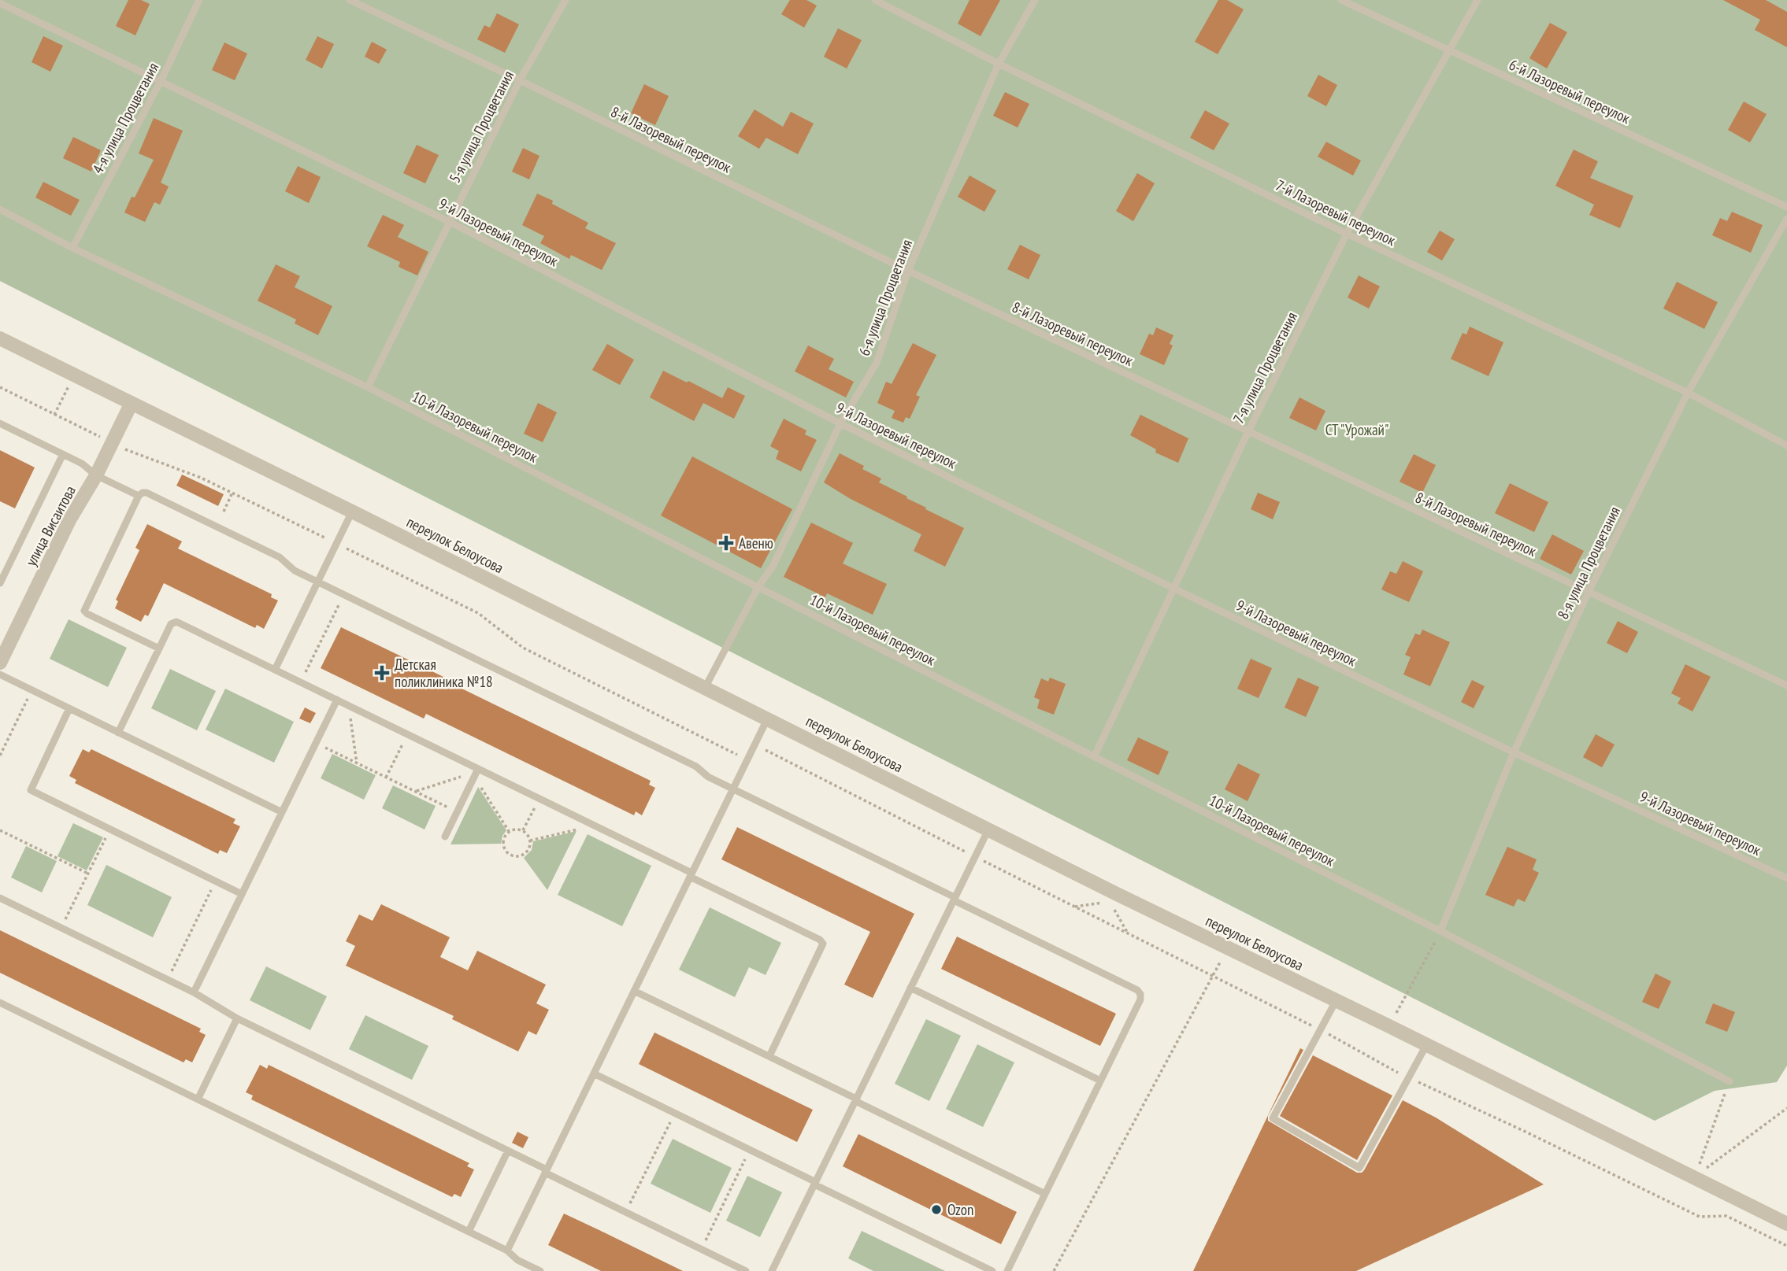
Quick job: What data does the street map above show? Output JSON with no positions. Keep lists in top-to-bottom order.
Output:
{
  "streets": {
    "street": ["улица Висаитова", "переулок Белоусова"],
    "lane": [
      "6-й Лазоревый переулок",
      "4-я улица Процветания",
      "5-я улица Процветания",
      "8-й Лазоревый переулок",
      "7-й Лазоревый переулок",
      "9-й Лазоревый переулок",
      "6-я улица Процветания",
      "7-я улица Процветания",
      "10-й Лазоревый переулок",
      "8-я улица Процветания"
    ]
  },
  "crossings": [
    ["6-й Лазоревый переулок", "7-я улица Процветания"],
    ["4-я улица Процветания", "9-й Лазоревый переулок"],
    ["4-я улица Процветания", "10-й Лазоревый переулок"],
    ["5-я улица Процветания", "8-й Лазоревый переулок"],
    ["5-я улица Процветания", "9-й Лазоревый переулок"],
    ["5-я улица Процветания", "10-й Лазоревый переулок"],
    ["8-й Лазоревый переулок", "6-я улица Процветания"],
    ["8-й Лазоревый переулок", "7-я улица Процветания"],
    ["8-й Лазоревый переулок", "8-я улица Процветания"],
    ["7-й Лазоревый переулок", "6-я улица Процветания"],
    ["7-й Лазоревый переулок", "7-я улица Процветания"],
    ["7-й Лазоревый переулок", "8-я улица Процветания"],
    ["9-й Лазоревый переулок", "6-я улица Процветания"],
    ["9-й Лазоревый переулок", "7-я улица Процветания"],
    ["9-й Лазоревый переулок", "8-я улица Процветания"],
    ["6-я улица Процветания", "10-й Лазоревый переулок"],
    ["6-я улица Процветания", "переулок Белоусова"],
    ["7-я улица Процветания", "10-й Лазоревый переулок"],
    ["10-й Лазоревый переулок", "8-я улица Процветания"],
    ["улица Висаитова", "переулок Белоусова"]
  ],
  "parks": ["СТ \"Урожай\""],
  "places": {
    "health": ["Авеню", "Детская поликлиника №18"],
    "other": ["Ozon"]
  }
}
